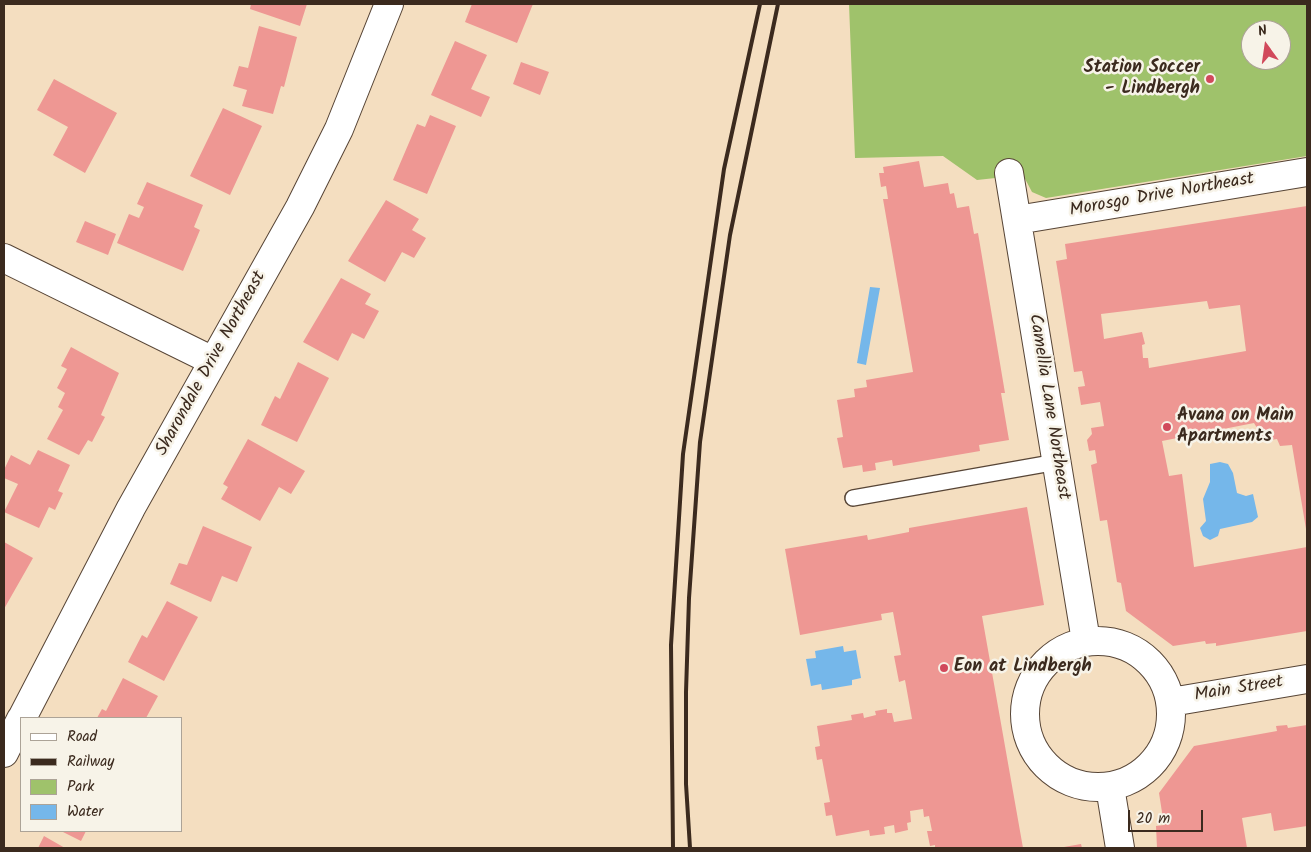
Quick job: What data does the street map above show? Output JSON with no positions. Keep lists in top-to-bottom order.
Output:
{
  "streets": {
    "street": [
      "Morosgo Drive Northeast",
      "Sharondale Drive Northeast",
      "Camellia Lane Northeast",
      "Main Street"
    ]
  },
  "crossings": [
    ["Morosgo Drive Northeast", "Camellia Lane Northeast"],
    ["Camellia Lane Northeast", "Main Street"]
  ],
  "places": ["Station Soccer - Lindbergh", "Avana on Main Apartments", "Eon at Lindbergh"],
  "legend": [
    "Road",
    "Railway",
    "Park",
    "Water"
  ],
  "scale_bar": "20 m",
  "north": "top"
}
